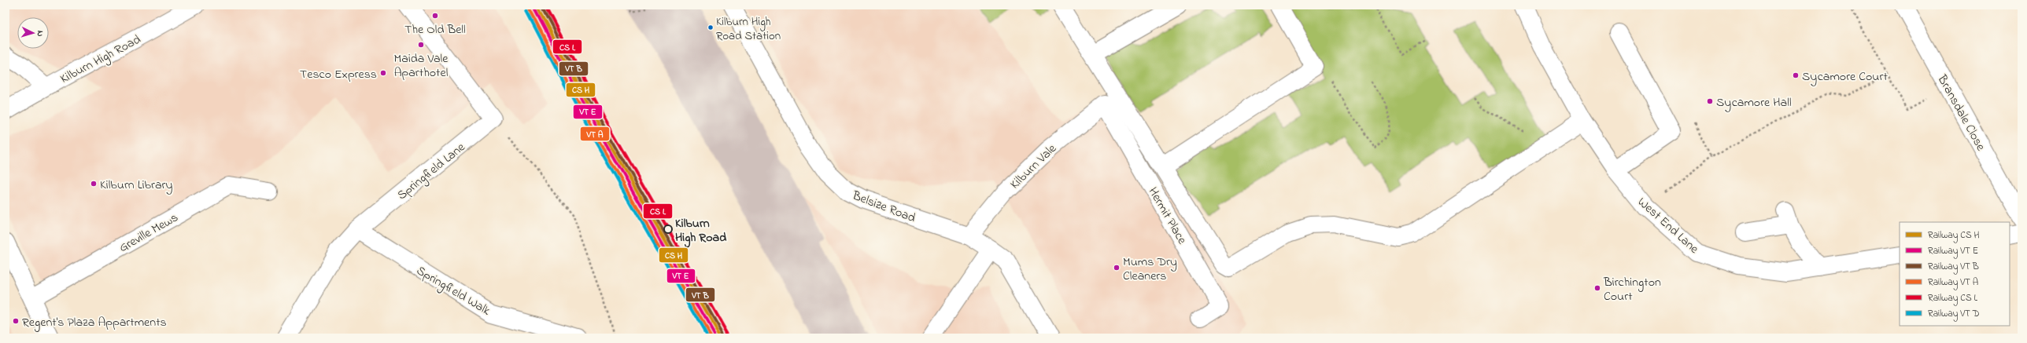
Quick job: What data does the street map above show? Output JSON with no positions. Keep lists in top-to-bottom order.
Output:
{
  "streets": {
    "street": [
      "Kilburn High Road",
      "Bransdale Close",
      "Kilburn Vale",
      "Springfield Lane",
      "Belsize Road",
      "Hermit Place",
      "West End Lane",
      "Greville Mews",
      "Springfield Walk"
    ]
  },
  "crossings": [
    ["Kilburn Vale", "Belsize Road"],
    ["Kilburn Vale", "Hermit Place"],
    ["Springfield Lane", "Springfield Walk"]
  ],
  "places": [
    "The Old Bell",
    "Kilburn High Road Station",
    "Maida Vale Aparthotel",
    "Tesco Express",
    "Sycamore Court",
    "Sycamore Hall",
    "Kilburn Library",
    "Kilburn High Road",
    "Mums Dry Cleaners",
    "Birchington Court",
    "Regent's Plaza Appartments"
  ],
  "legend": [
    "Railway CS H",
    "Railway VT E",
    "Railway VT B",
    "Railway VT A",
    "Railway CS L",
    "Railway VT D"
  ],
  "north": "right"
}
